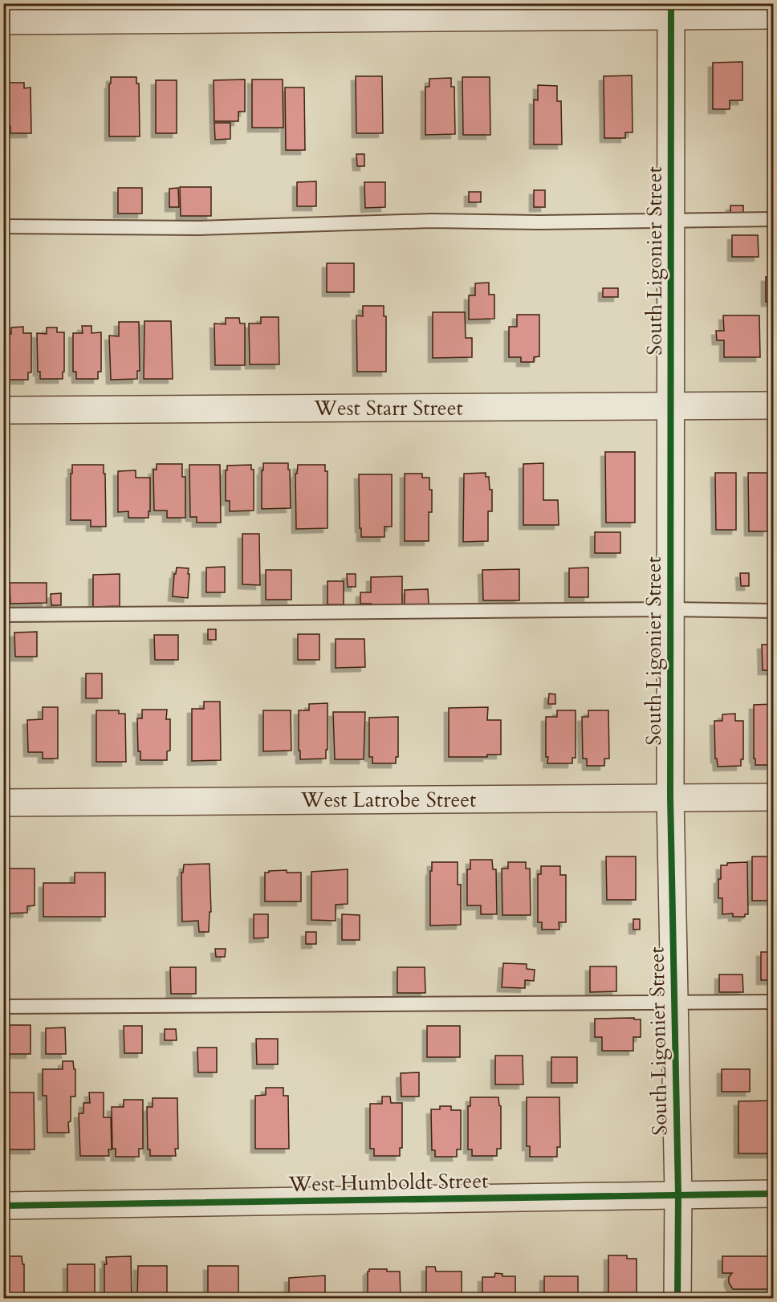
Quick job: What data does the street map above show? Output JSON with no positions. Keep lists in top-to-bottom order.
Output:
{
  "streets": {
    "street": [
      "South Ligonier Street",
      "West Starr Street",
      "West Latrobe Street",
      "West Humboldt Street"
    ]
  },
  "crossings": [
    ["South Ligonier Street", "West Starr Street"],
    ["South Ligonier Street", "West Latrobe Street"],
    ["South Ligonier Street", "West Humboldt Street"]
  ]
}
